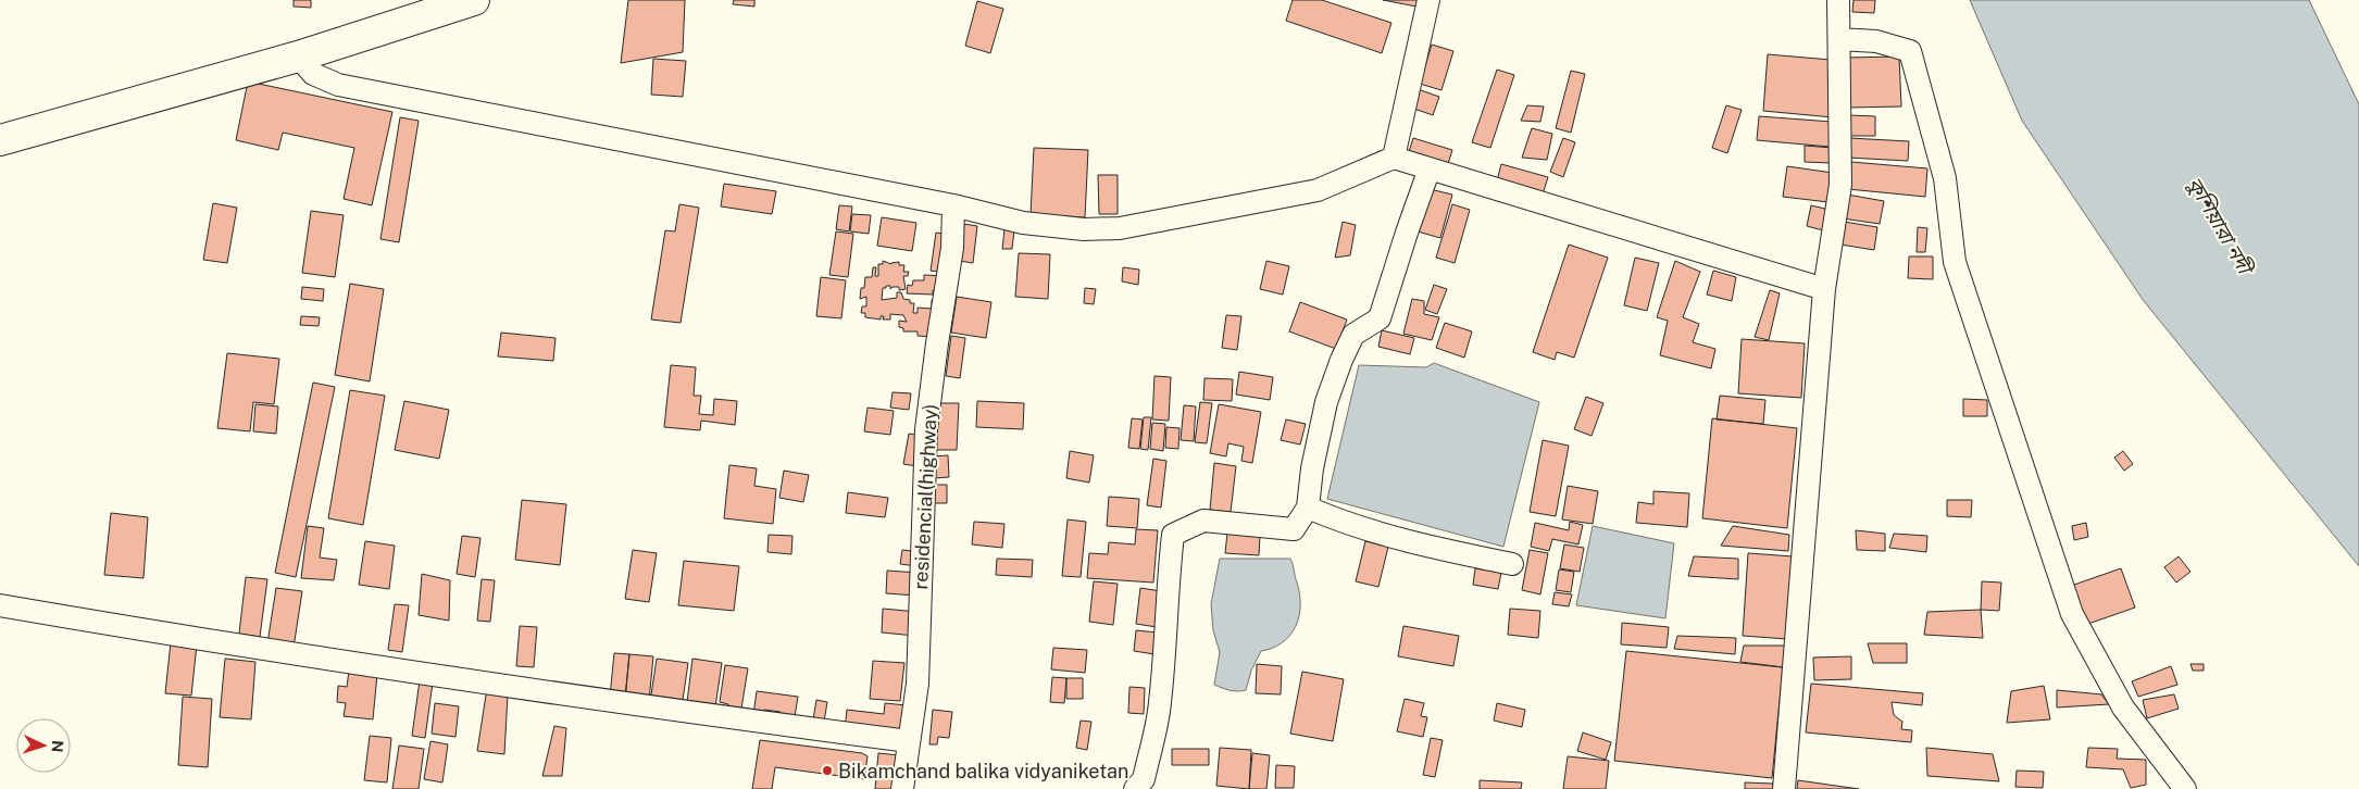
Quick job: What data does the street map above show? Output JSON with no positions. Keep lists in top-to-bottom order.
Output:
{
  "streets": {
    "street": ["residencial(highway)"]
  },
  "water": ["কুশিয়ারা নদী"],
  "places": ["Bikamchand balika vidyaniketan"],
  "north": "right"
}
